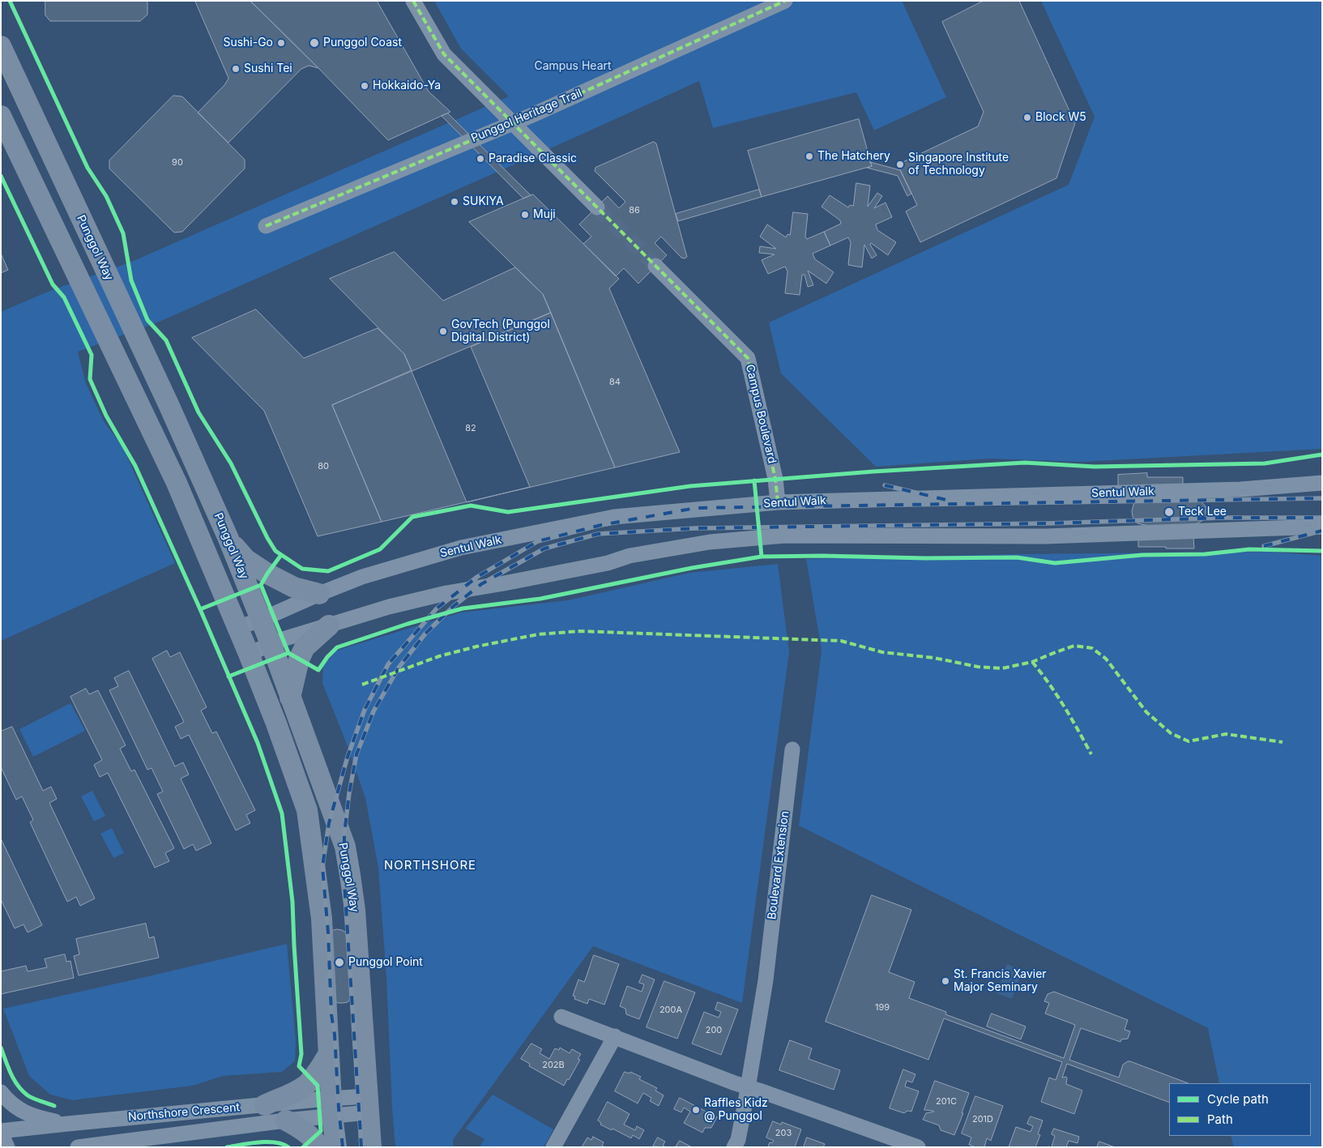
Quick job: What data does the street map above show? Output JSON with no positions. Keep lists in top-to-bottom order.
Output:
{
  "streets": {
    "main road": ["Punggol Way"],
    "street": [
      "Punggol Heritage Trail",
      "Campus Boulevard",
      "Sentul Walk",
      "Boulevard Extension",
      "Northshore Crescent"
    ]
  },
  "crossings": [
    ["Punggol Way", "Sentul Walk"],
    ["Punggol Way", "Northshore Crescent"],
    ["Campus Boulevard", "Sentul Walk"]
  ],
  "districts": ["NORTHSHORE"],
  "parks": ["Campus Heart"],
  "places": [
    "Sushi-Go",
    "Punggol Coast",
    "Sushi Tei",
    "Hokkaido-Ya",
    "Block W5",
    "The Hatchery",
    "Paradise Classic",
    "Singapore Institute of Technology",
    "SUKIYA",
    "Muji",
    "GovTech (Punggol Digital District)",
    "Teck Lee",
    "Punggol Point",
    "St. Francis Xavier Major Seminary",
    "Raffles Kidz @ Punggol"
  ],
  "house_numbers": [
    "90",
    "86",
    "84",
    "82",
    "80",
    "199",
    "200A",
    "200",
    "202B",
    "201C",
    "201D",
    "203"
  ],
  "legend": ["Cycle path", "Path"]
}
